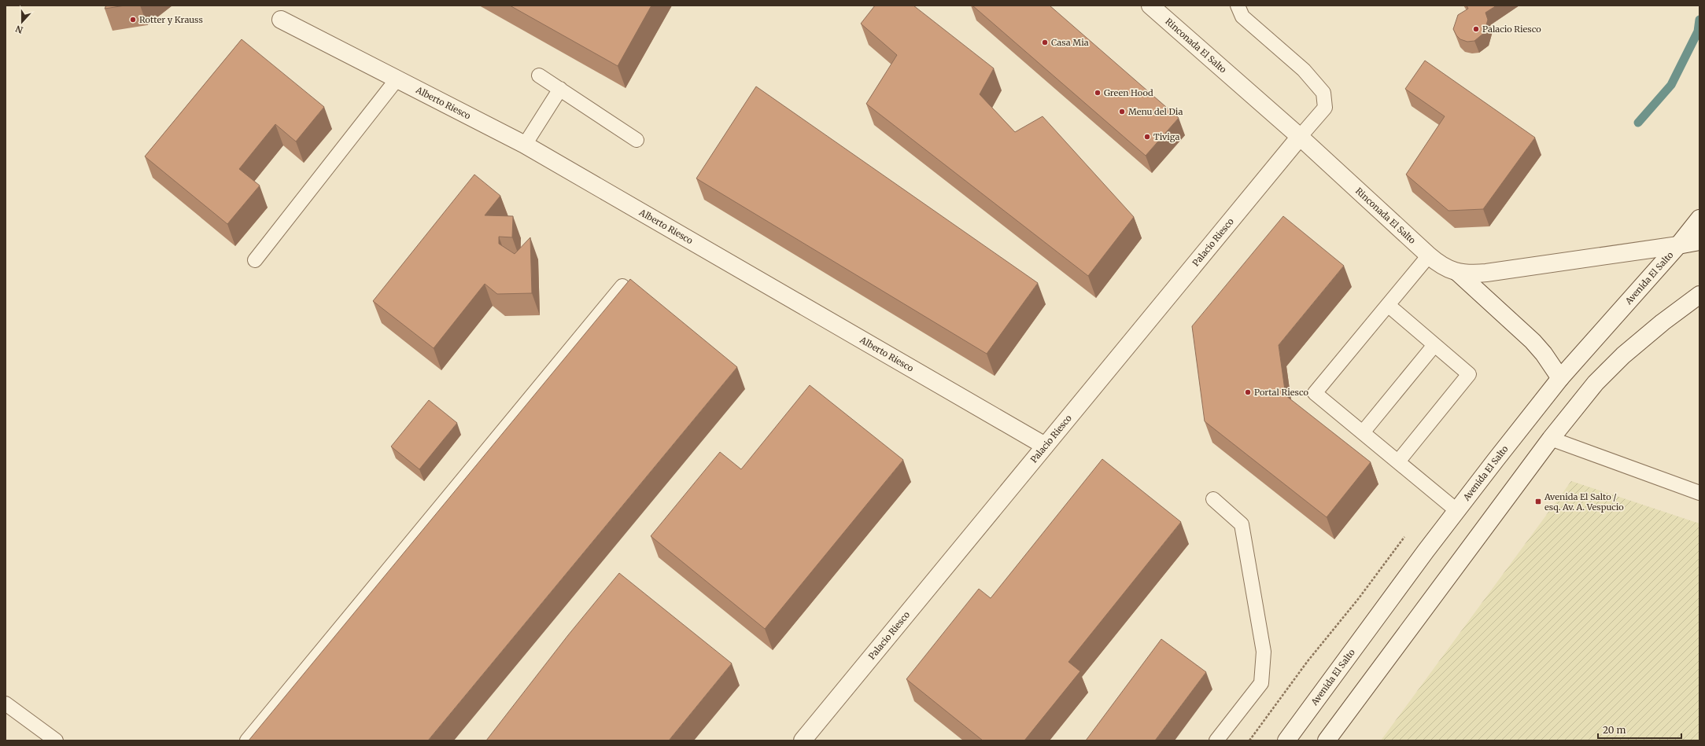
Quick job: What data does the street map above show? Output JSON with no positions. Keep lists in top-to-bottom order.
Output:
{
  "streets": {
    "street": [
      "Rinconada El Salto",
      "Alberto Riesco",
      "Palacio Riesco",
      "Avenida El Salto"
    ]
  },
  "crossings": [
    ["Rinconada El Salto", "Palacio Riesco"],
    ["Rinconada El Salto", "Avenida El Salto"],
    ["Alberto Riesco", "Palacio Riesco"]
  ],
  "places": {
    "other": [
      "Rotter y Krauss",
      "Palacio Riesco",
      "Casa Mia",
      "Green Hood",
      "Menu del Dia",
      "Tiviga",
      "Portal Riesco"
    ],
    "transit": ["Avenida El Salto / esq. Av. A. Vespucio"]
  },
  "scale_bar": "20 m",
  "north": "bottom"
}
